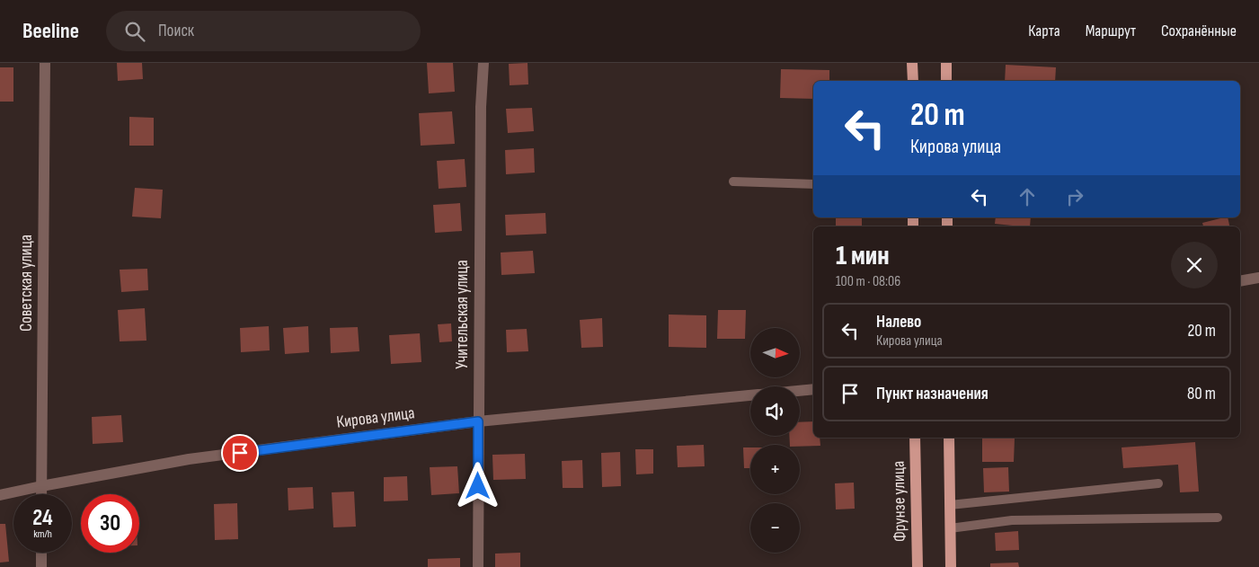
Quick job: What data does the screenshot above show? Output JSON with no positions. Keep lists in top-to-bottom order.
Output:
{
  "streets": {
    "main road": ["Фрунзе улица"],
    "street": ["Советская улица", "Учительская улица", "Кирова улица"]
  },
  "crossings": [
    ["Советская улица", "Кирова улица"],
    ["Учительская улица", "Кирова улица"]
  ],
  "north": "right",
  "page": {
    "header": "Beeline",
    "search": "Поиск",
    "nav": ["Карта", "Маршрут", "Сохранённые"],
    "turn": ["20 m", "Кирова улица"],
    "heading": ["1 мин", "100 m · 08:06"],
    "list": [
      {
        "name": "Налево",
        "note": "Кирова улица",
        "value": "20 m"
      },
      {
        "name": "Пункт назначения",
        "value": "80 m"
      }
    ],
    "map_buttons": ["+", "−"],
    "speed": "24 km/h",
    "limit": "30"
  }
}
